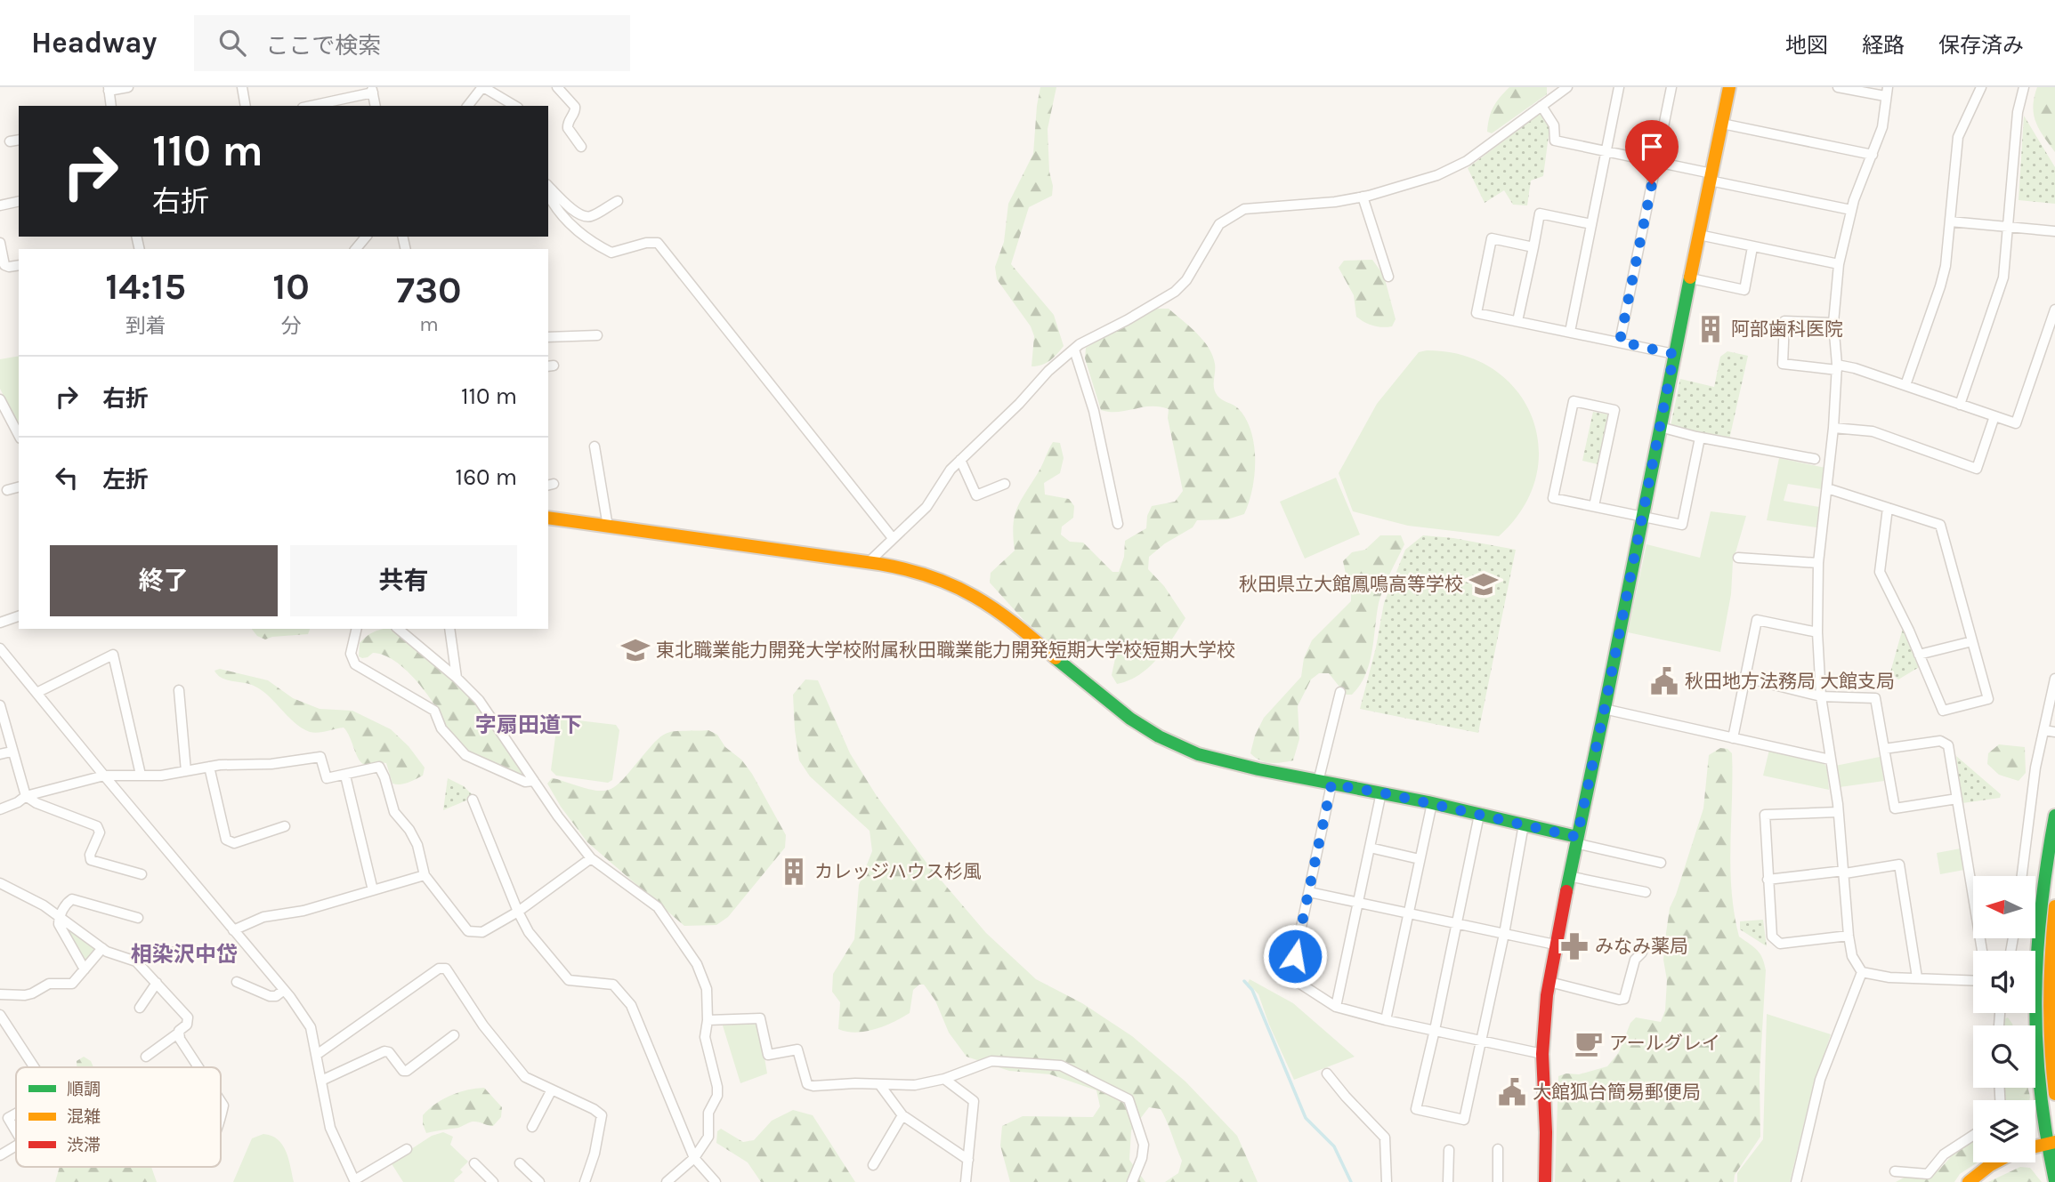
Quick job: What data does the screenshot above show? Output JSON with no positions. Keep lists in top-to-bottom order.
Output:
{
  "districts": ["字扇田道下", "相染沢中岱"],
  "places": {
    "building": ["阿部歯科医院", "カレッジハウス杉風"],
    "school or university": ["秋田県立大館鳳鳴高等学校", "東北職業能力開発大学校附属秋田職業能力開発短期大学校短期大学校"],
    "public building": ["秋田地方法務局 大館支局", "大館狐台簡易郵便局"],
    "pharmacy": ["みなみ薬局"],
    "cafe": ["アールグレイ"]
  },
  "legend": ["順調", "混雑", "渋滞"],
  "north": "left",
  "page": {
    "header": "Headway",
    "search": "ここで検索",
    "nav": ["地図", "経路", "保存済み"],
    "turn": ["110 m", "右折"],
    "eta": [
      "14:15",
      "到着",
      "10",
      "分",
      "730",
      "m"
    ],
    "list": [
      {
        "name": "右折",
        "value": "110 m"
      },
      {
        "name": "左折",
        "value": "160 m"
      }
    ],
    "buttons": ["終了", "共有"]
  }
}
